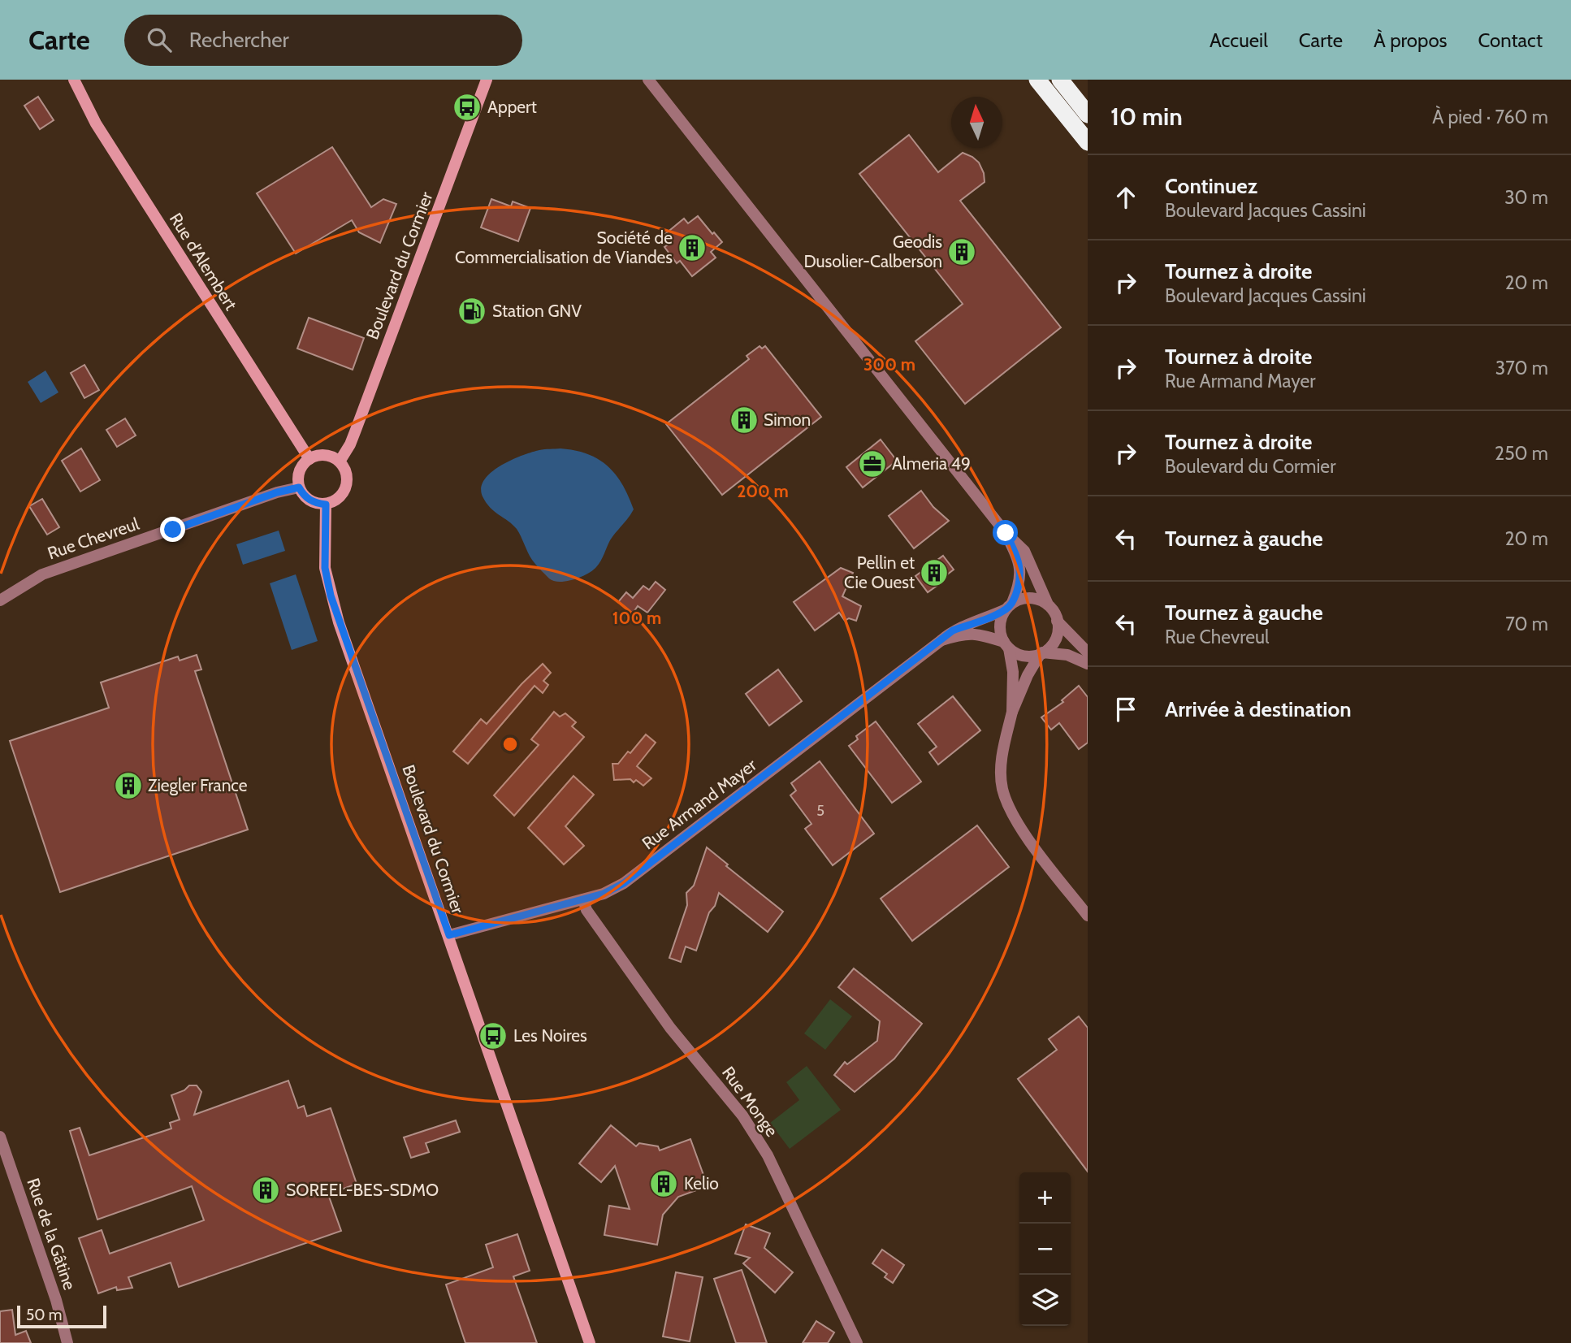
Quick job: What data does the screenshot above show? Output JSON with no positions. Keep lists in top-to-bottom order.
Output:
{
  "streets": {
    "street": [
      "Rue d’Alembert",
      "Boulevard du Cormier",
      "Rue Chevreul",
      "Rue Armand Mayer",
      "Rue Monge",
      "Rue de la Gâtine"
    ]
  },
  "crossings": [
    ["Rue d’Alembert", "Boulevard du Cormier"],
    ["Rue d’Alembert", "Rue Chevreul"],
    ["Boulevard du Cormier", "Rue Chevreul"],
    ["Boulevard du Cormier", "Rue Armand Mayer"],
    ["Rue Armand Mayer", "Rue Monge"]
  ],
  "places": {
    "bus stop": ["Appert", "Les Noires"],
    "building": [
      "Société de Commercialisation de Viandes",
      "Geodis Dusolier-Calberson",
      "Simon",
      "Pellin et Cie Ouest",
      "Ziegler France",
      "Kelio",
      "SOREEL-BES-SDMO"
    ],
    "fuel station": ["Station GNV"],
    "office": ["Almeria 49"]
  },
  "house_numbers": ["5"],
  "scale_bar": "50 m",
  "north": "top",
  "page": {
    "header": "Carte",
    "search": "Rechercher",
    "nav": [
      "Accueil",
      "Carte",
      "À propos",
      "Contact"
    ],
    "heading": ["10 min", "À pied · 760 m"],
    "list": [
      ["Continuez", "Boulevard Jacques Cassini", "30 m"],
      ["Tournez à droite", "Boulevard Jacques Cassini", "20 m"],
      ["Tournez à droite", "Rue Armand Mayer", "370 m"],
      ["Tournez à droite", "Boulevard du Cormier", "250 m"],
      ["Tournez à gauche", "20 m"],
      ["Tournez à gauche", "Rue Chevreul", "70 m"],
      "Arrivée à destination"
    ],
    "map_buttons": ["+", "−"],
    "scale": "50 m"
  },
  "rings": ["300 m", "200 m", "100 m"]
}
